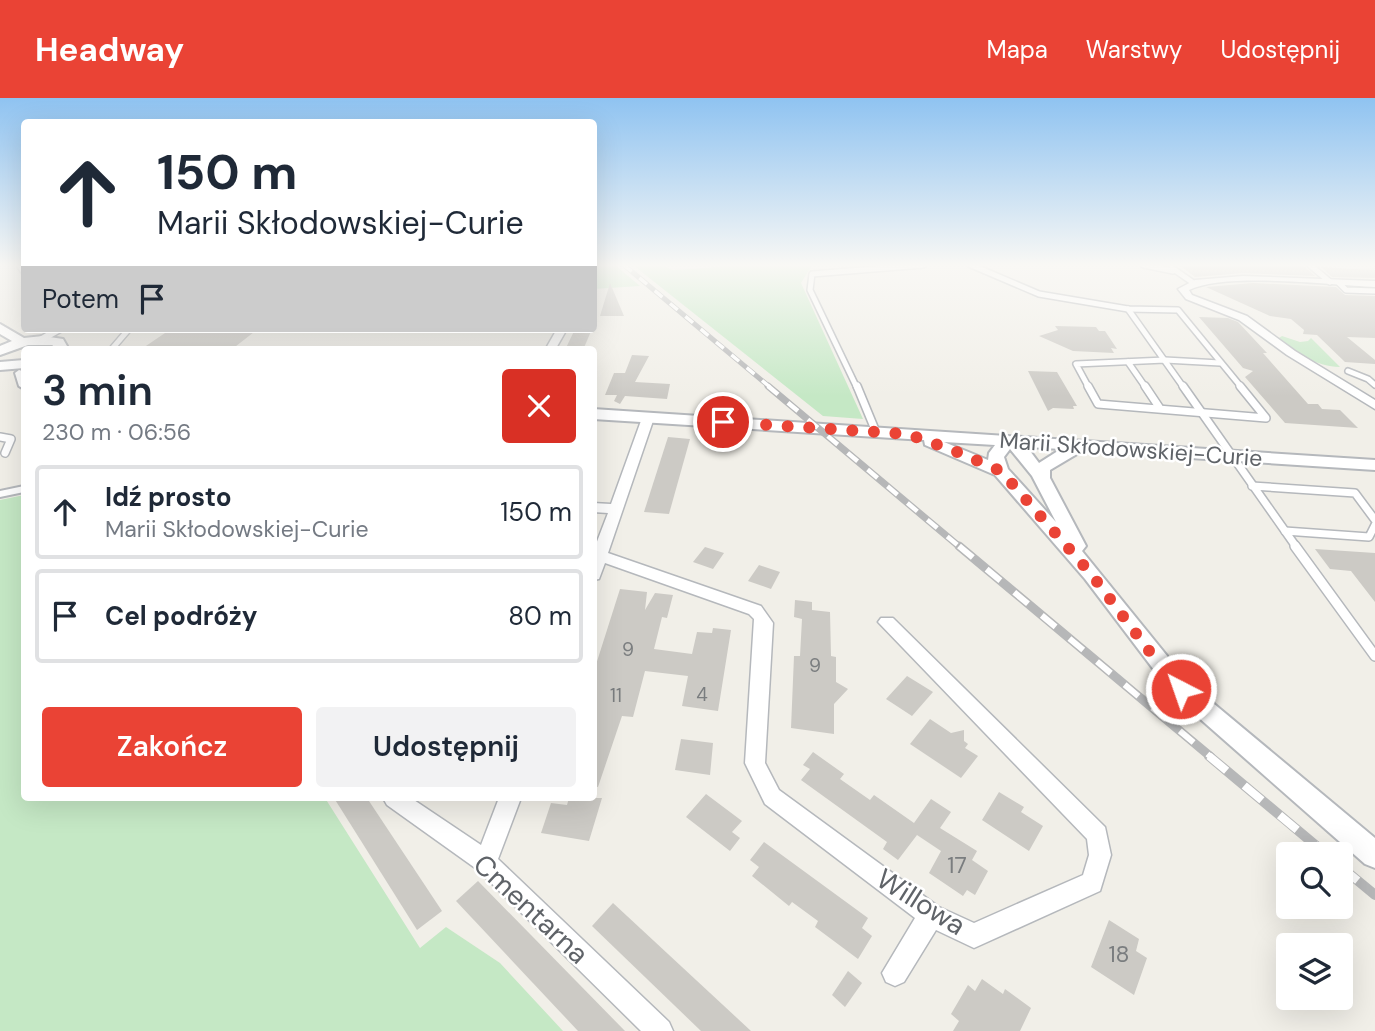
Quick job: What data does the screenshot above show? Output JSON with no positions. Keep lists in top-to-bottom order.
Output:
{
  "streets": {
    "street": ["Marii Skłodowskiej-Curie", "Willowa", "Cmentarna"]
  },
  "house_numbers": [
    "9",
    "9",
    "4",
    "11",
    "17",
    "18"
  ],
  "page": {
    "header": "Headway",
    "nav": ["Mapa", "Warstwy", "Udostępnij"],
    "turn": ["150 m", "Marii Skłodowskiej-Curie"],
    "then": "Potem",
    "heading": ["3 min", "230 m · 06:56"],
    "list": [
      {
        "name": "Idź prosto",
        "note": "Marii Skłodowskiej-Curie",
        "value": "150 m"
      },
      {
        "name": "Cel podróży",
        "value": "80 m"
      }
    ],
    "buttons": ["Zakończ", "Udostępnij"]
  }
}
